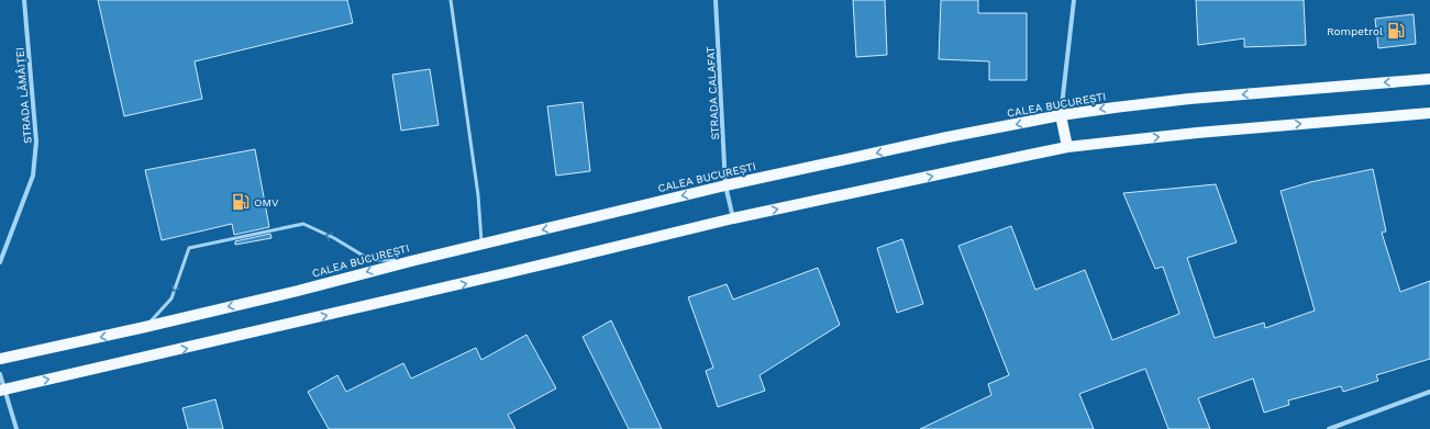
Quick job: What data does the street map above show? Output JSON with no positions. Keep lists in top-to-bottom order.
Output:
{
  "streets": {
    "main road": ["CALEA BUCUREȘTI"],
    "street": ["STRADA CALAFAT", "STRADA LĂMÂIȚEI"]
  },
  "crossings": [
    ["STRADA CALAFAT", "CALEA BUCUREȘTI"]
  ],
  "places": {
    "fuel station": ["Rompetrol", "OMV"]
  }
}
